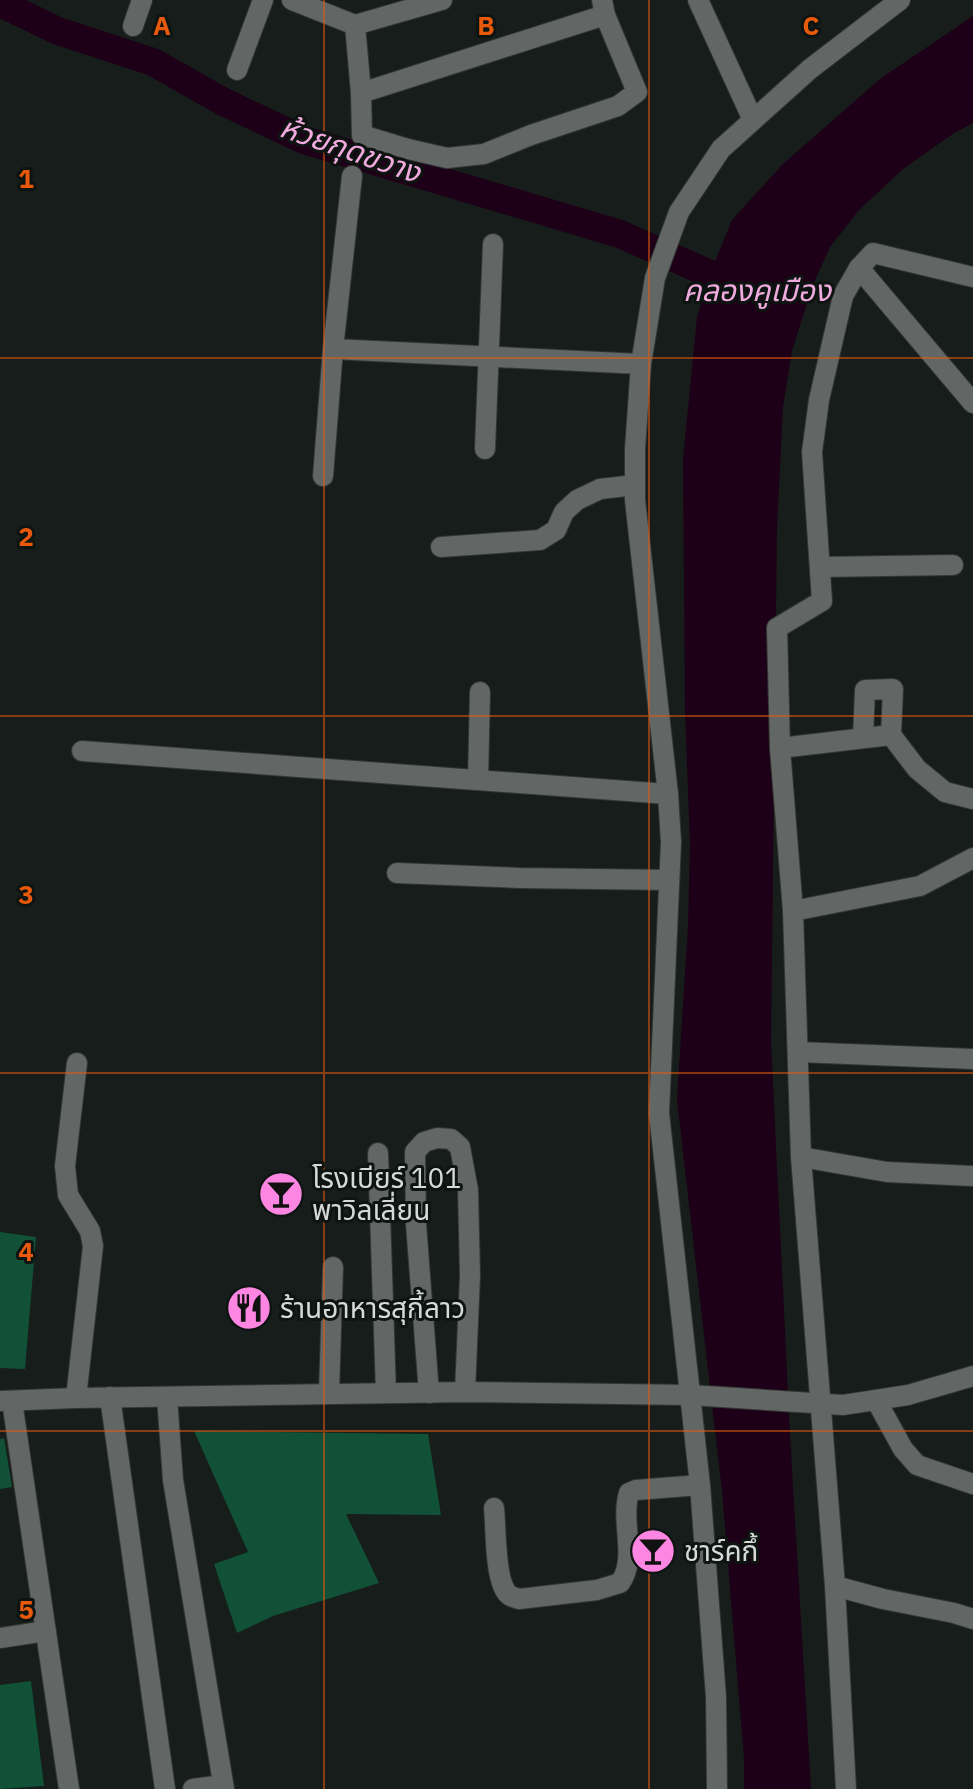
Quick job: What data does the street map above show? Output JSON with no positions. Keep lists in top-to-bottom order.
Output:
{
  "water": ["ห้วยกุดขวาง", "คลองคูเมือง"],
  "places": {
    "bar": ["โรงเบียร์ 101 พาวิลเลี่ยน", "ชาร์คกึ้"],
    "restaurant": ["ร้านอาหารสุกี้ลาว"]
  },
  "grid": {
    "columns": ["A", "B", "C"],
    "rows": [
      "1",
      "2",
      "3",
      "4",
      "5"
    ]
  }
}
